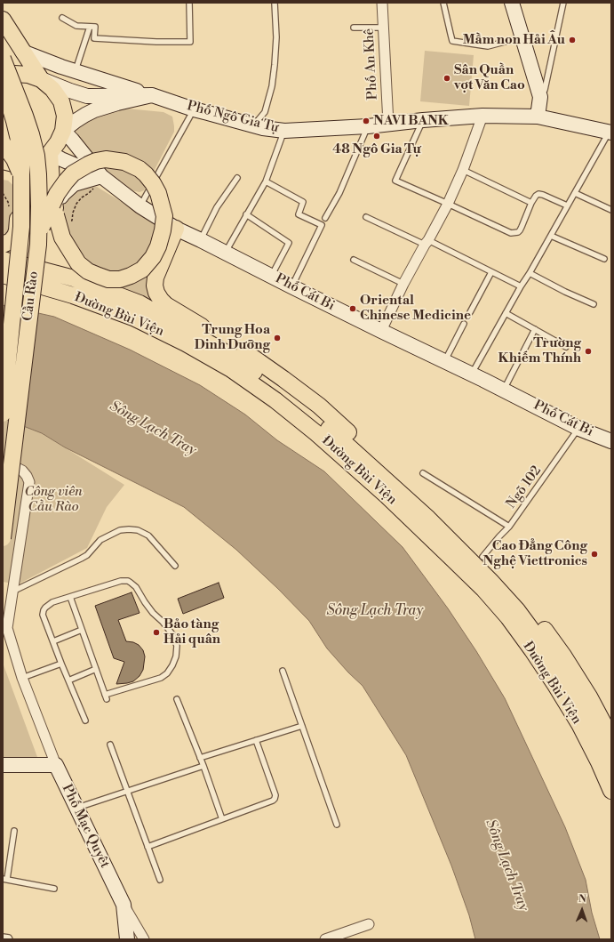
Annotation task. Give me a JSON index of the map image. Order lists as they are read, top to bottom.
{
  "streets": {
    "main road": ["Cầu Rào", "Đường Bùi Viện"],
    "street": [
      "Phố An Khê",
      "Phố Ngô Gia Tự",
      "Phố Cát Bi",
      "Phố Mạc Quyêt"
    ],
    "lane": ["Ngõ 102"]
  },
  "crossings": [
    ["Phố An Khê", "Phố Ngô Gia Tự"],
    ["Phố Cát Bi", "Đường Bùi Viện"],
    ["Phố Cát Bi", "Ngõ 102"],
    ["Đường Bùi Viện", "Ngõ 102"]
  ],
  "water": ["Sông Lạch Tray"],
  "parks": ["Công viên Cầu Rào"],
  "places": [
    "Mầm non Hải Âu",
    "Sân Quần vợt Văn Cao",
    "NAVI BANK",
    "48 Ngô Gia Tự",
    "Oriental Chinese Medicine",
    "Trung Hoa Dinh Dưỡng",
    "Trường Khiếm Thính",
    "Cao Đẳng Công Nghệ Viettronics",
    "Bảo tàng Hải quân"
  ],
  "north": "top"
}
